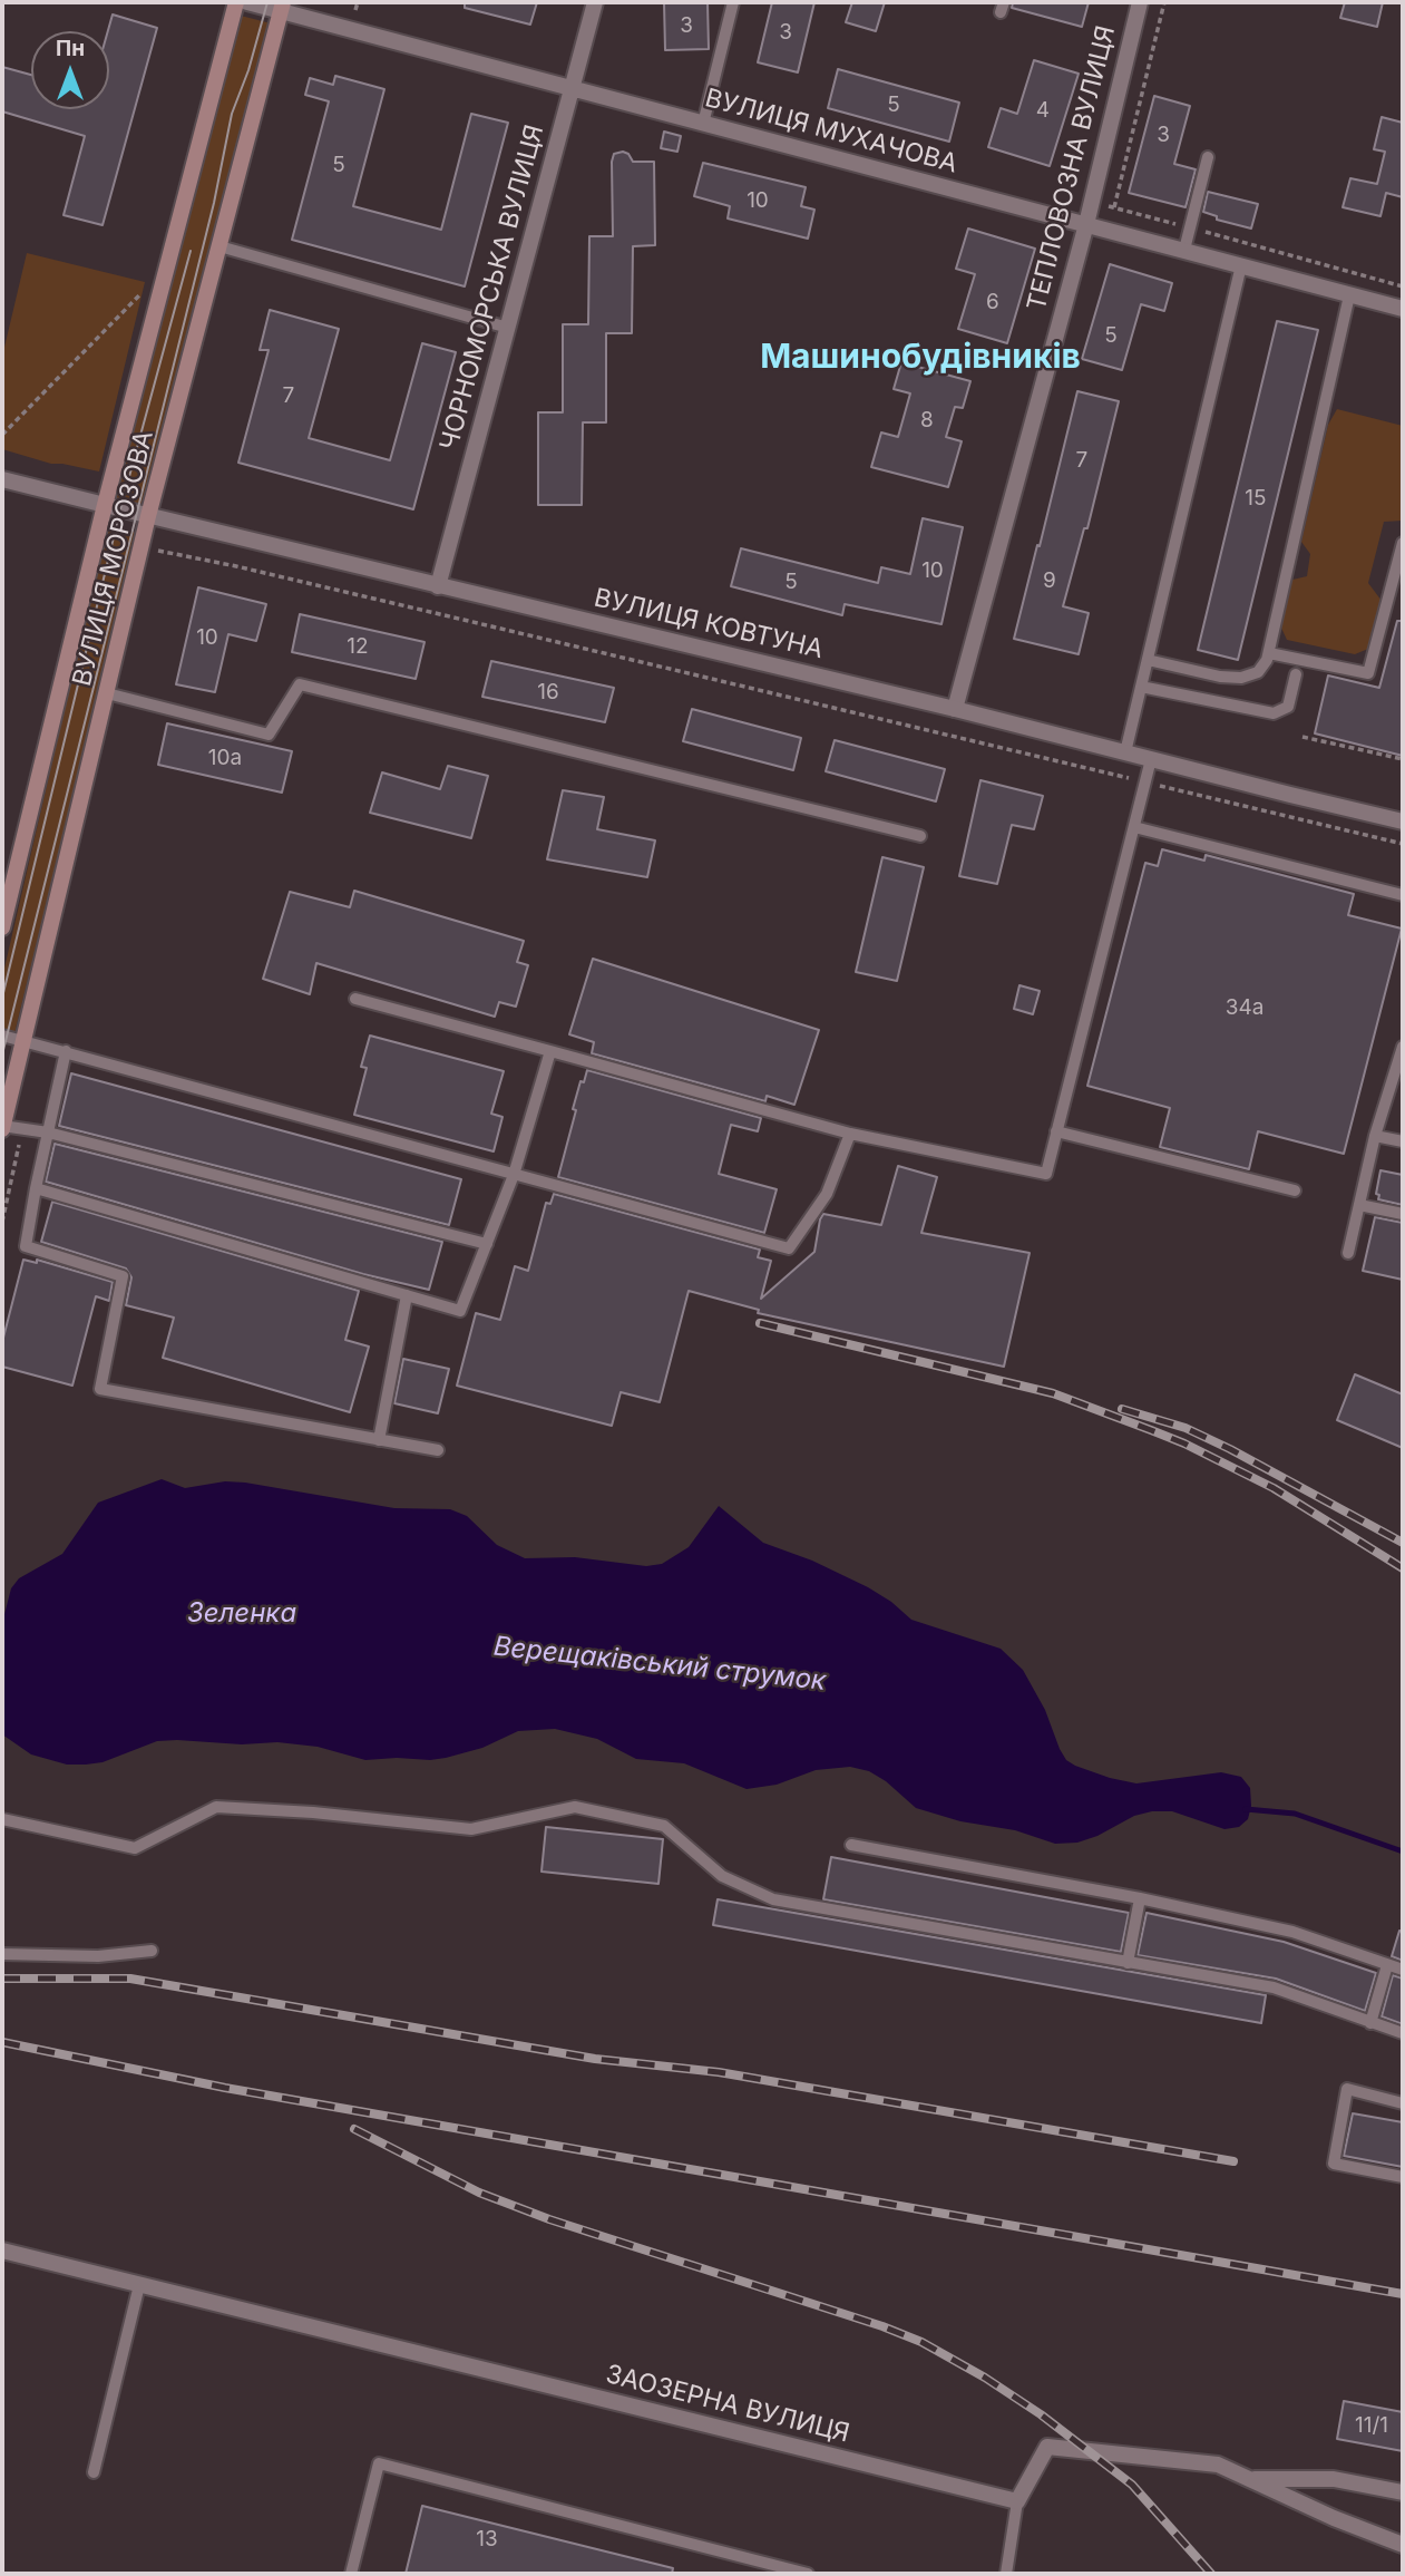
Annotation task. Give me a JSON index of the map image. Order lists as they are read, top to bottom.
{
  "streets": {
    "main road": ["ВУЛИЦЯ МОРОЗОВА"],
    "street": [
      "ВУЛИЦЯ МУХАЧОВА",
      "ТЕПЛОВОЗНА ВУЛИЦЯ",
      "ЧОРНОМОРСЬКА ВУЛИЦЯ",
      "ВУЛИЦЯ КОВТУНА",
      "ЗАОЗЕРНА ВУЛИЦЯ"
    ]
  },
  "crossings": [
    ["ВУЛИЦЯ МУХАЧОВА", "ТЕПЛОВОЗНА ВУЛИЦЯ"],
    ["ВУЛИЦЯ МУХАЧОВА", "ЧОРНОМОРСЬКА ВУЛИЦЯ"],
    ["ВУЛИЦЯ МУХАЧОВА", "ВУЛИЦЯ МОРОЗОВА"],
    ["ТЕПЛОВОЗНА ВУЛИЦЯ", "ВУЛИЦЯ КОВТУНА"],
    ["ЧОРНОМОРСЬКА ВУЛИЦЯ", "ВУЛИЦЯ КОВТУНА"],
    ["ВУЛИЦЯ МОРОЗОВА", "ВУЛИЦЯ КОВТУНА"]
  ],
  "districts": ["Машинобудівників"],
  "water": ["Зеленка", "Верещаківський струмок"],
  "house_numbers": [
    "3",
    "3",
    "5",
    "4",
    "3",
    "5",
    "10",
    "6",
    "5",
    "7",
    "8",
    "7",
    "15",
    "10",
    "9",
    "5",
    "10",
    "12",
    "16",
    "10а",
    "34а",
    "11/1",
    "13"
  ],
  "north": "top"
}
